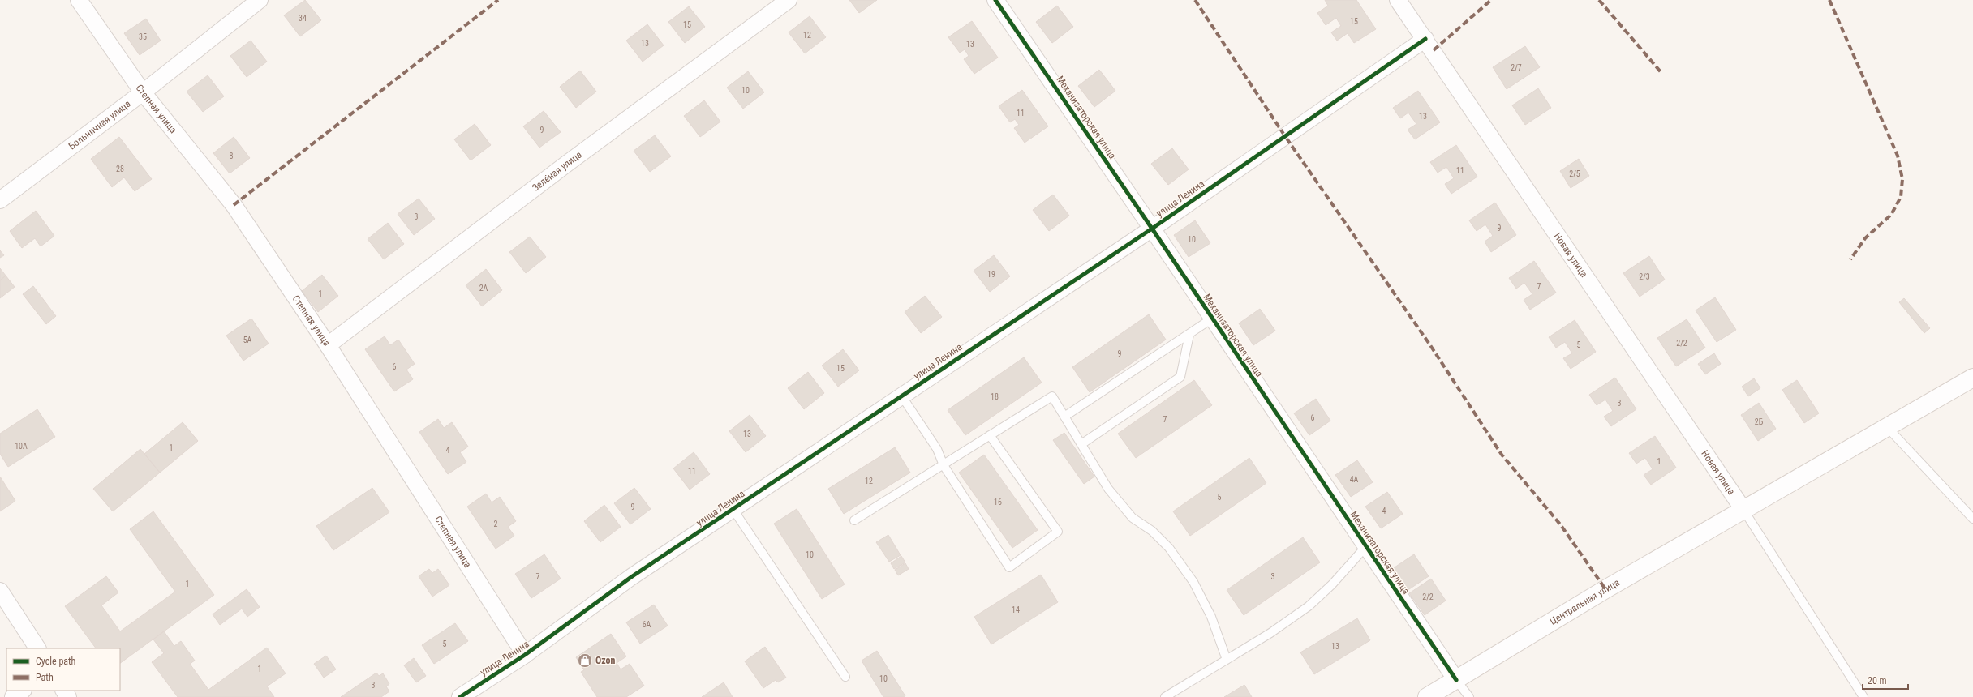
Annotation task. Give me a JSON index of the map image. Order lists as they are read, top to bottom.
{
  "streets": {
    "street": [
      "Степная улица",
      "Механизаторская улица",
      "Больничная улица",
      "Зелёная улица",
      "улица Ленина",
      "Новая улица",
      "Центральная улица"
    ]
  },
  "crossings": [
    ["Степная улица", "Больничная улица"],
    ["Степная улица", "Зелёная улица"],
    ["Степная улица", "улица Ленина"],
    ["Механизаторская улица", "улица Ленина"],
    ["Механизаторская улица", "Центральная улица"],
    ["улица Ленина", "Новая улица"],
    ["Новая улица", "Центральная улица"]
  ],
  "places": {
    "shop": ["Ozon"]
  },
  "house_numbers": [
    "34",
    "15",
    "15",
    "12",
    "35",
    "13",
    "13",
    "2/7",
    "10",
    "11",
    "13",
    "9",
    "8",
    "28",
    "11",
    "2/5",
    "3",
    "9",
    "10",
    "19",
    "2/3",
    "7",
    "2А",
    "1",
    "5А",
    "2/2",
    "5",
    "9",
    "6",
    "15",
    "18",
    "3",
    "6",
    "7",
    "2Б",
    "13",
    "10А",
    "1",
    "4",
    "1",
    "11",
    "4А",
    "12",
    "5",
    "16",
    "9",
    "4",
    "2",
    "10",
    "7",
    "3",
    "1",
    "2/2",
    "14",
    "6А",
    "5",
    "13",
    "1",
    "10",
    "3"
  ],
  "legend": ["Cycle path", "Path"],
  "scale_bar": "20 m"
}
